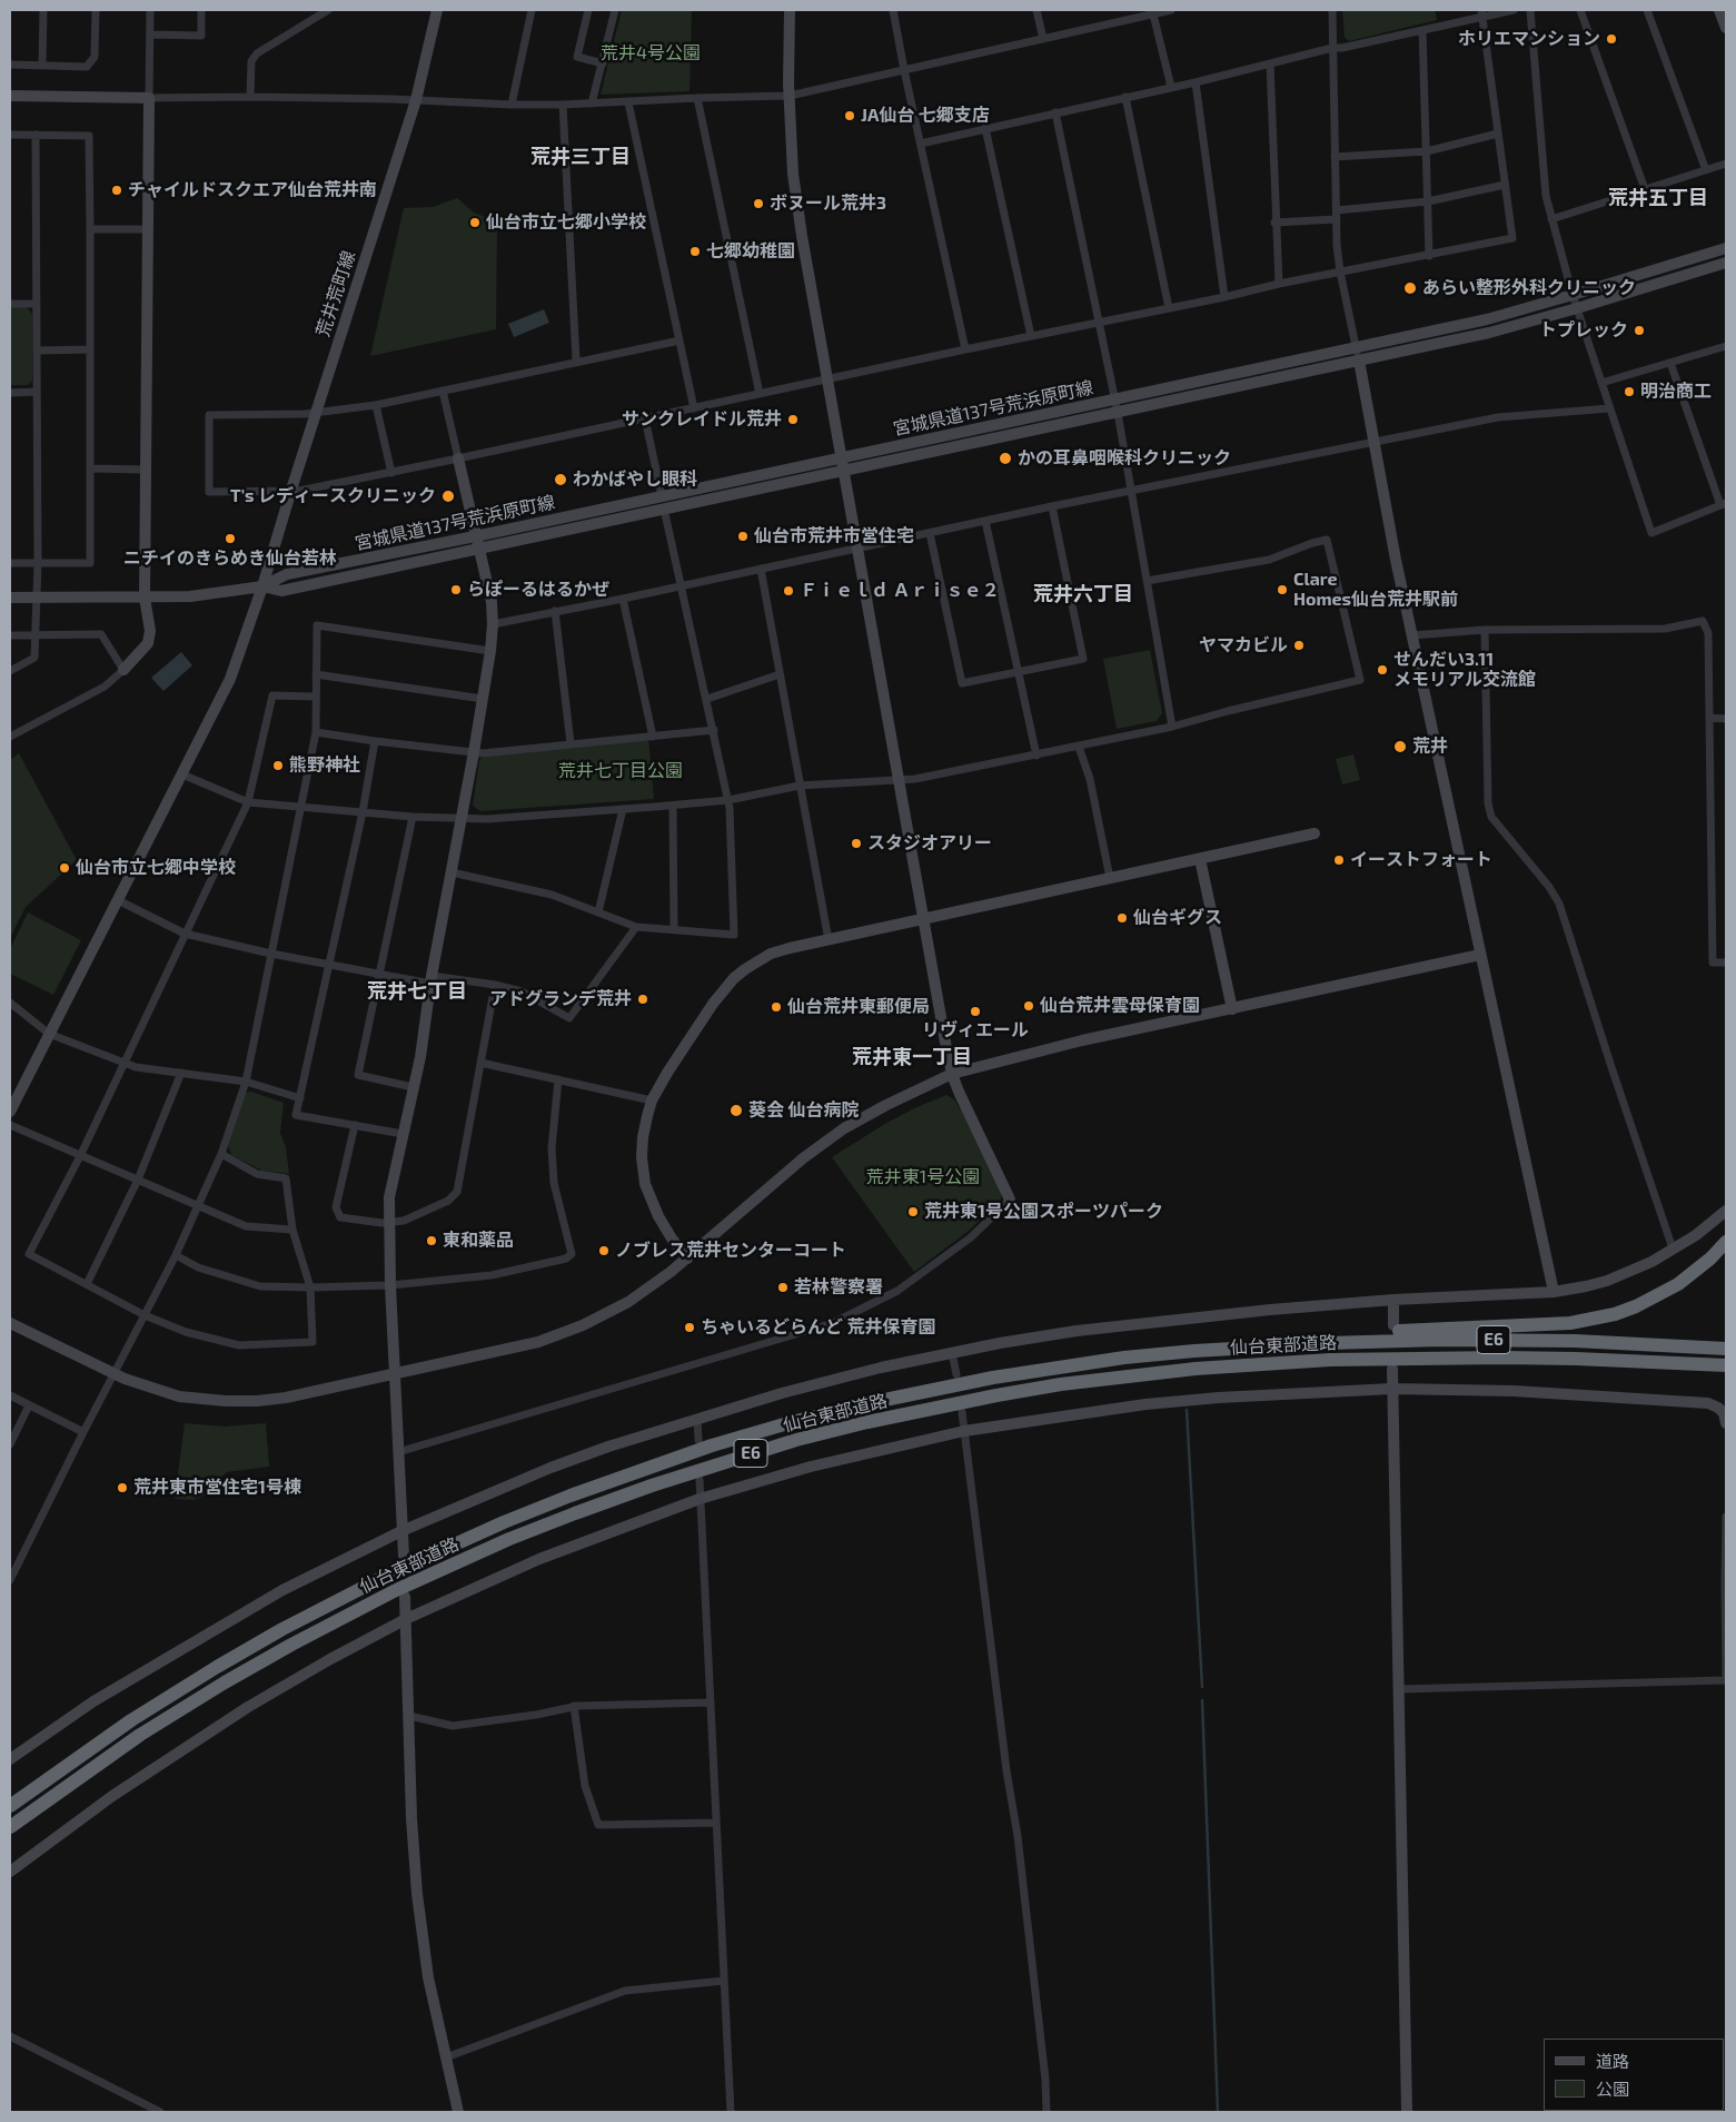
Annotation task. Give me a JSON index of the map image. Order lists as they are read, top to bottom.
{
  "streets": {
    "highway": ["E6", "仙台東部道路"],
    "street": ["荒井荒町線", "宮城県道137号荒浜原町線"]
  },
  "crossings": [
    ["荒井荒町線", "宮城県道137号荒浜原町線"]
  ],
  "districts": [
    "荒井三丁目",
    "荒井五丁目",
    "荒井六丁目",
    "荒井七丁目",
    "荒井東一丁目"
  ],
  "parks": ["荒井4号公園", "荒井七丁目公園", "荒井東1号公園"],
  "places": [
    "ホリエマンション",
    "JA仙台 七郷支店",
    "チャイルドスクエア仙台荒井南",
    "ボヌール荒井3",
    "仙台市立七郷小学校",
    "七郷幼稚園",
    "あらい整形外科クリニック",
    "トプレック",
    "明治商工",
    "サンクレイドル荒井",
    "かの耳鼻咽喉科クリニック",
    "わかばやし眼科",
    "T's レディースクリニック",
    "仙台市荒井市営住宅",
    "ニチイのきらめき仙台若林",
    "らぽーるはるかぜ",
    "Clare Homes仙台荒井駅前",
    "Ｆｉｅｌｄ Ａｒｉｓｅ２",
    "ヤマカビル",
    "せんだい3.11 メモリアル交流館",
    "荒井",
    "熊野神社",
    "スタジオアリー",
    "イーストフォート",
    "仙台市立七郷中学校",
    "仙台ギグス",
    "アドグランデ荒井",
    "仙台荒井雲母保育園",
    "仙台荒井東郵便局",
    "リヴィエール",
    "葵会 仙台病院",
    "荒井東1号公園スポーツパーク",
    "東和薬品",
    "ノブレス荒井センターコート",
    "若林警察署",
    "ちゃいるどらんど 荒井保育園",
    "荒井東市営住宅1号棟"
  ],
  "legend": ["道路", "公園"]
}
